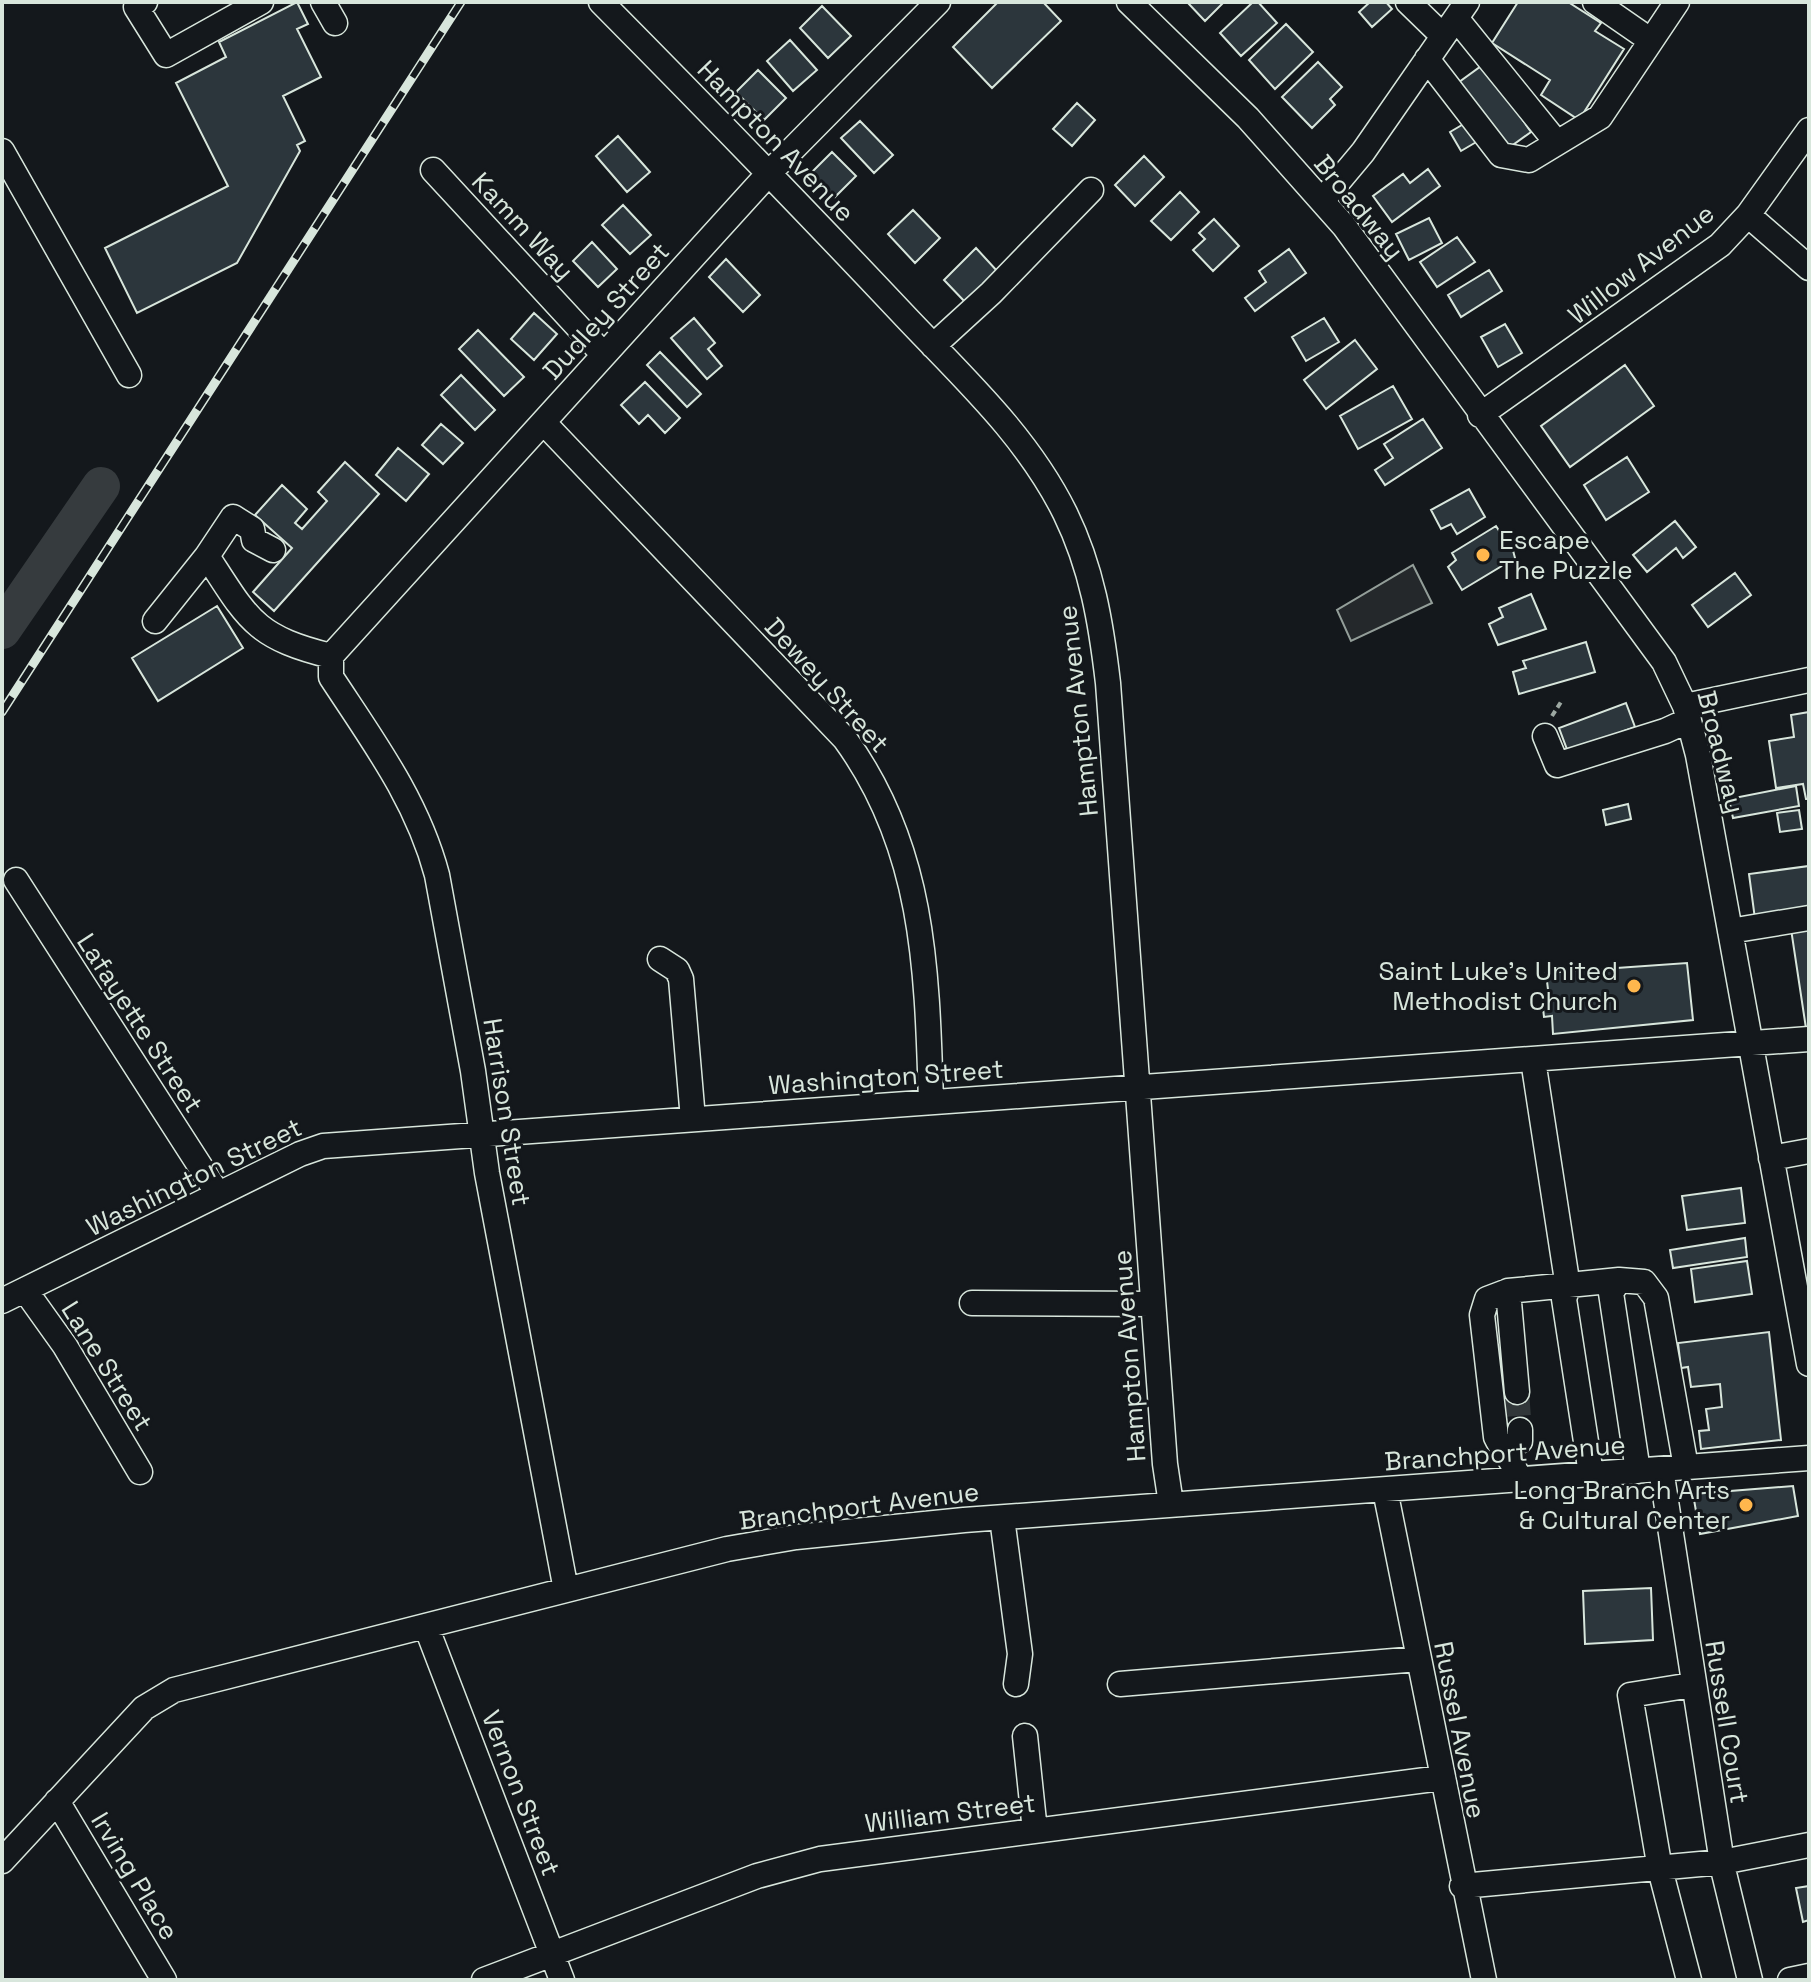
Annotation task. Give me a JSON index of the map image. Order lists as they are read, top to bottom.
{
  "streets": {
    "street": [
      "Hampton Avenue",
      "Broadway",
      "Kamm Way",
      "Willow Avenue",
      "Dudley Street",
      "Dewey Street",
      "Lafayette Street",
      "Washington Street",
      "Harrison Street",
      "Lane Street",
      "Branchport Avenue",
      "Russell Court",
      "Russel Avenue",
      "Vernon Street",
      "William Street",
      "Irving Place"
    ]
  },
  "crossings": [
    ["Hampton Avenue", "Dudley Street"],
    ["Hampton Avenue", "Washington Street"],
    ["Hampton Avenue", "Branchport Avenue"],
    ["Broadway", "Willow Avenue"],
    ["Broadway", "Washington Street"],
    ["Kamm Way", "Dudley Street"],
    ["Dudley Street", "Dewey Street"],
    ["Dudley Street", "Harrison Street"],
    ["Dewey Street", "Washington Street"],
    ["Lafayette Street", "Washington Street"],
    ["Washington Street", "Harrison Street"],
    ["Washington Street", "Lane Street"],
    ["Harrison Street", "Branchport Avenue"],
    ["Branchport Avenue", "Russell Court"],
    ["Branchport Avenue", "Russel Avenue"],
    ["Branchport Avenue", "Vernon Street"],
    ["Branchport Avenue", "Irving Place"],
    ["Russel Avenue", "William Street"],
    ["Vernon Street", "William Street"]
  ],
  "places": ["Escape The Puzzle", "Saint Luke's United Methodist Church", "Long Branch Arts & Cultural Center"]
}
